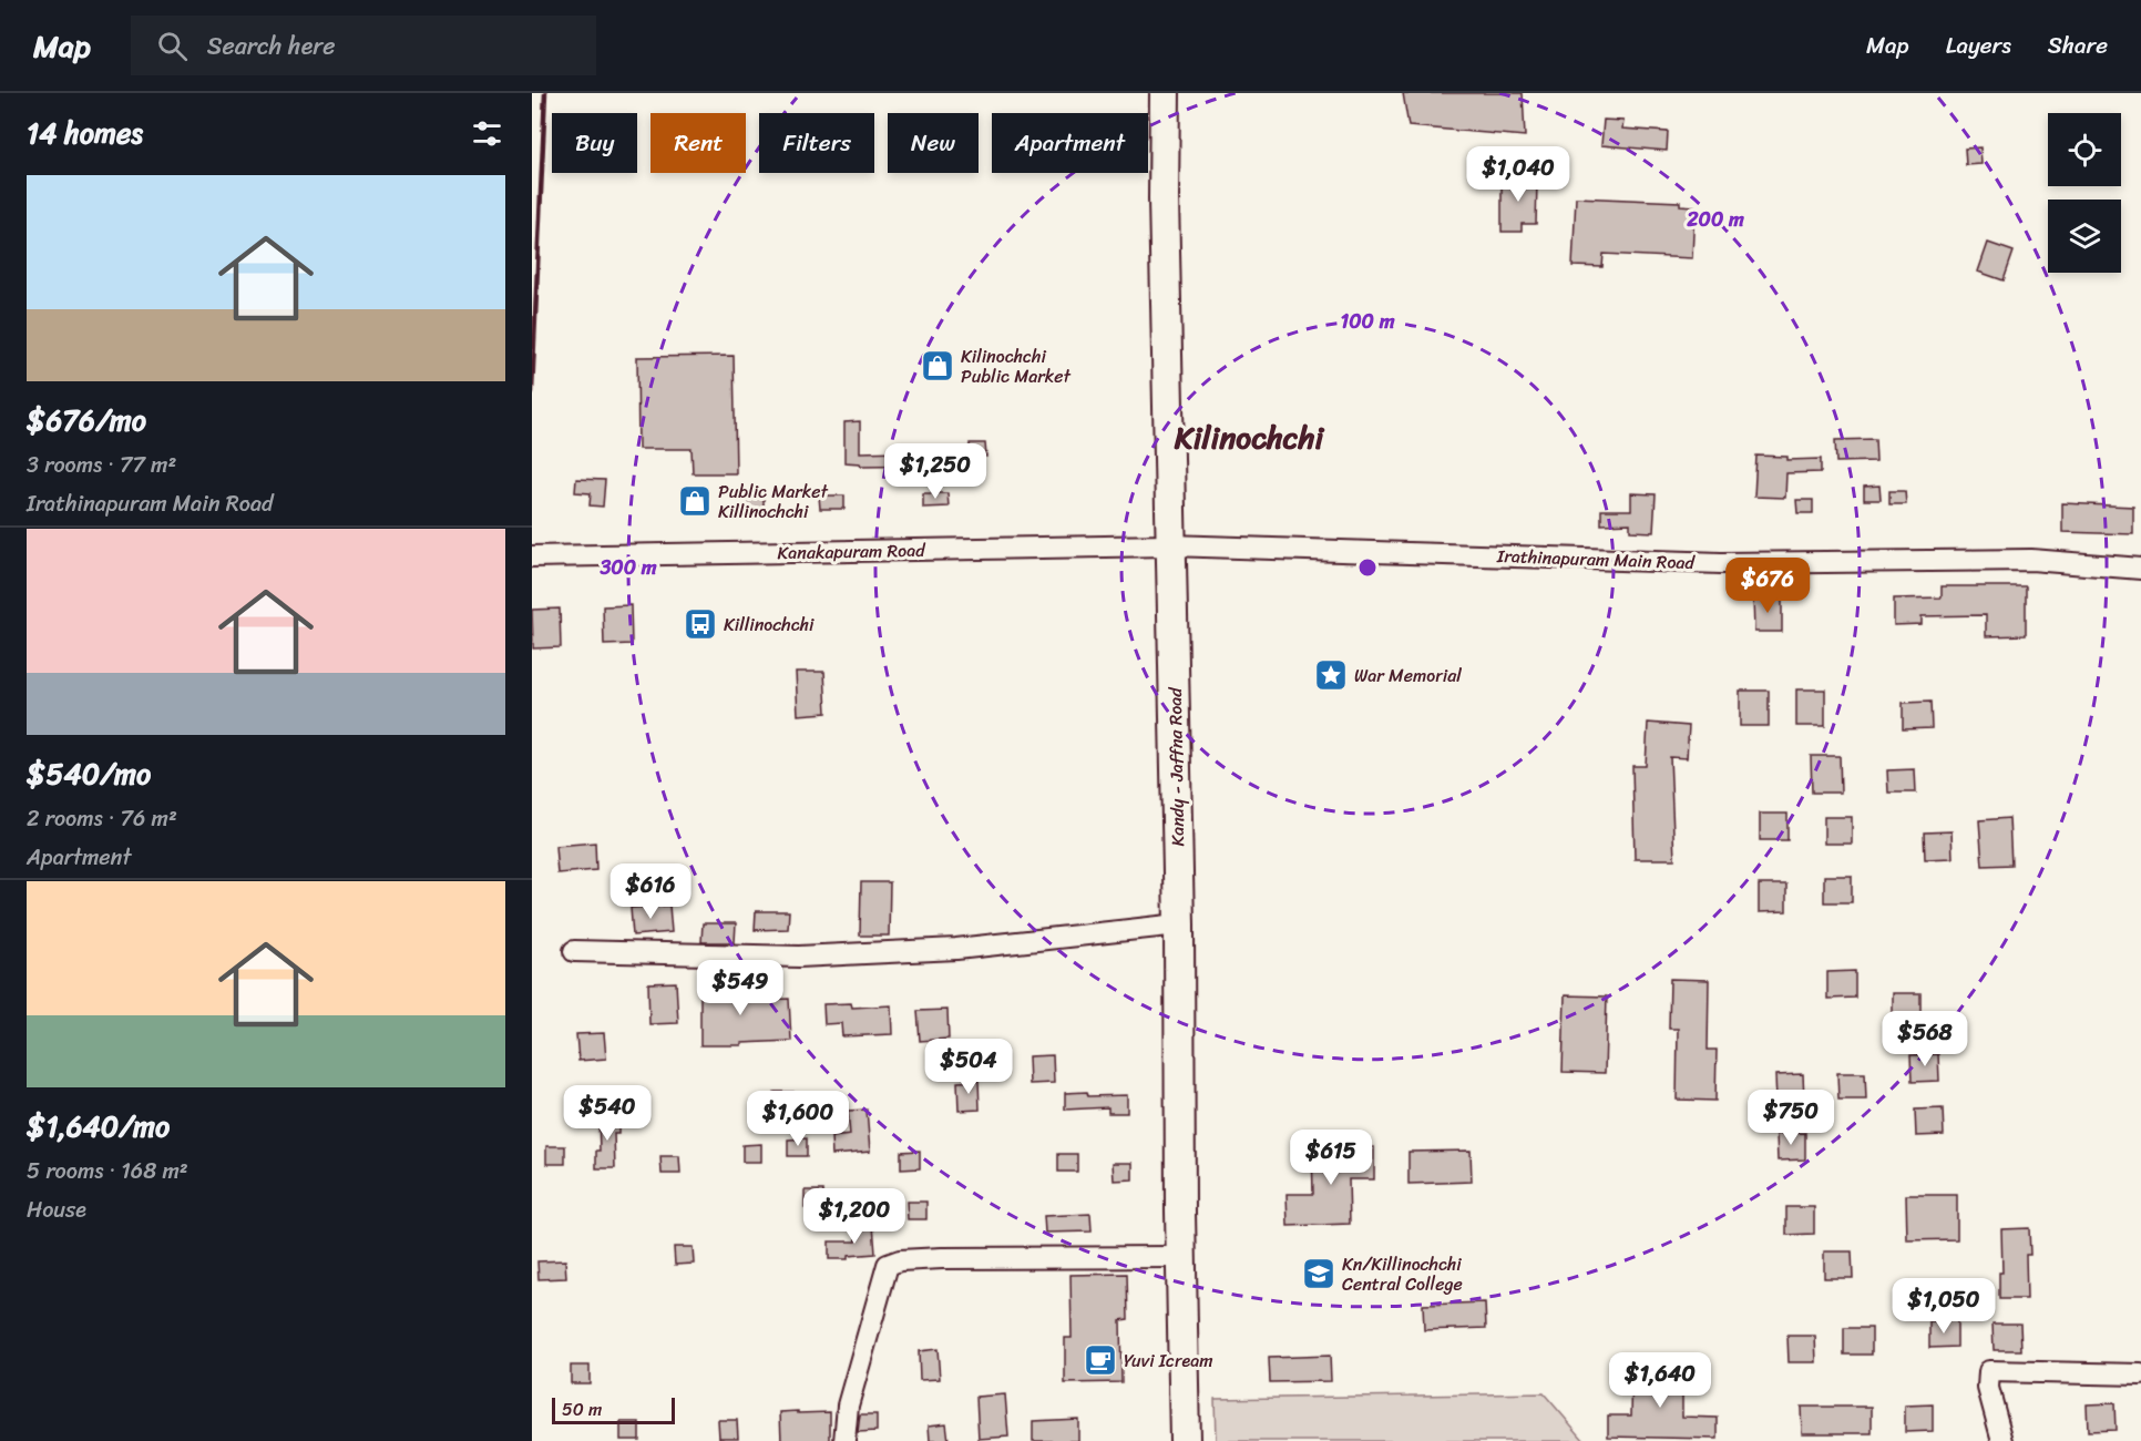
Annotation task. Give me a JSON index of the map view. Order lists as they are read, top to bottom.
{
  "streets": {
    "highway": ["Kandy - Jaffna Road"],
    "street": ["Kanakapuram Road", "Irathinapuram Main Road"]
  },
  "crossings": [
    ["Kanakapuram Road", "Irathinapuram Main Road"],
    ["Kanakapuram Road", "Kandy - Jaffna Road"],
    ["Irathinapuram Main Road", "Kandy - Jaffna Road"]
  ],
  "districts": ["Kilinochchi"],
  "places": {
    "shop": ["Kilinochchi Public Market", "Public Market Killinochchi"],
    "bus stop": ["Killinochchi"],
    "place": ["War Memorial"],
    "school or university": ["Kn/Killinochchi Central College"],
    "cafe": ["Yuvi Icream"]
  },
  "scale_bar": "50 m",
  "page": {
    "header": "Map",
    "search": "Search here",
    "nav": ["Map", "Layers", "Share"],
    "heading": "14 homes",
    "chip": [
      "Buy",
      "Rent",
      "Filters",
      "New",
      "Apartment"
    ],
    "price": [
      "$1,040",
      "$1,250",
      "$676",
      "$616",
      "$549",
      "$568",
      "$504",
      "$540",
      "$750",
      "$1,600",
      "$615",
      "$1,200",
      "$1,050",
      "$1,640"
    ],
    "list": [
      {
        "name": "$676/mo",
        "note": "3 rooms · 77 m² · Irathinapuram Main Road"
      },
      {
        "name": "$540/mo",
        "note": "2 rooms · 76 m² · Apartment"
      },
      {
        "name": "$1,640/mo",
        "note": "5 rooms · 168 m² · House"
      }
    ],
    "scale": "50 m"
  },
  "rings": ["200 m", "100 m", "300 m"]
}
